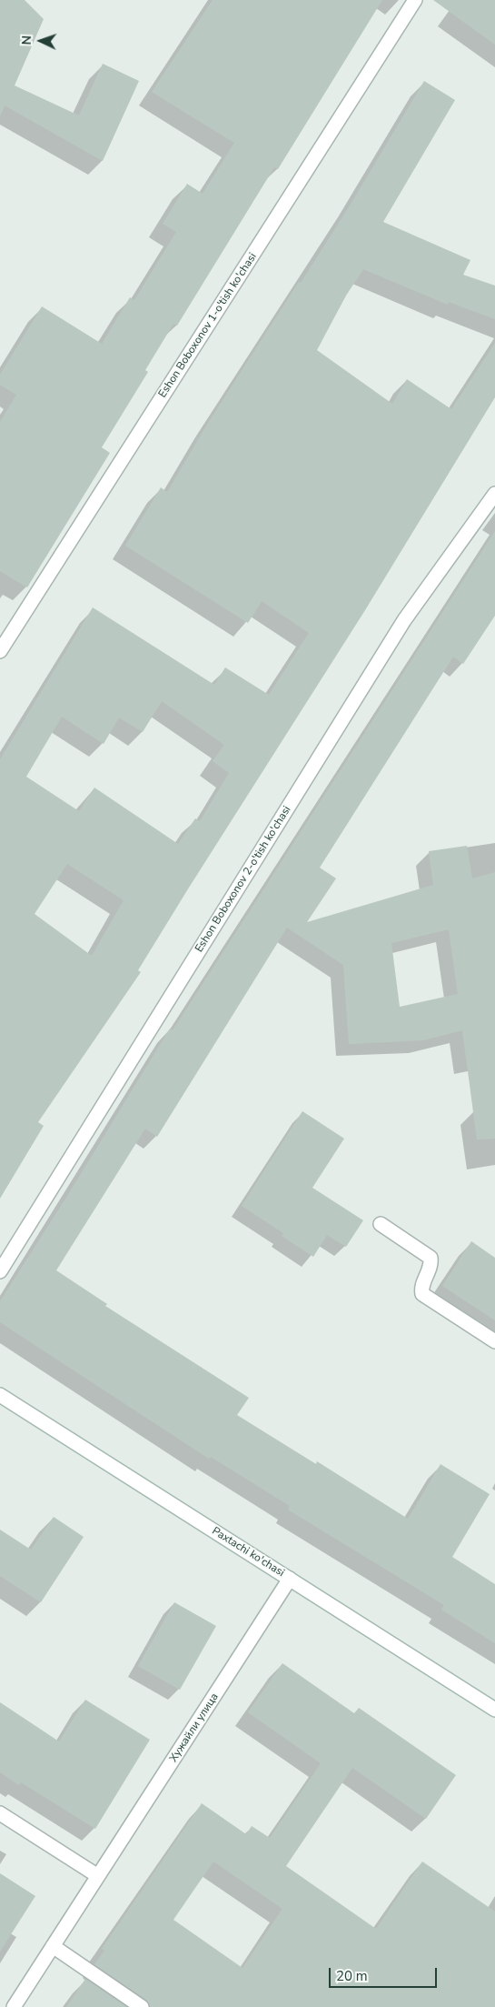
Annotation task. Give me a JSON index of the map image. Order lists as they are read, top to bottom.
{
  "streets": {
    "street": [
      "Eshon Boboxonov 1-o'tish ko'chasi",
      "Eshon Boboxonov 2-o'tish ko'chasi",
      "Paxtachi ko'chasi",
      "Хужайли улица"
    ]
  },
  "crossings": [
    ["Paxtachi ko'chasi", "Хужайли улица"]
  ],
  "scale_bar": "20 m",
  "north": "left"
}
